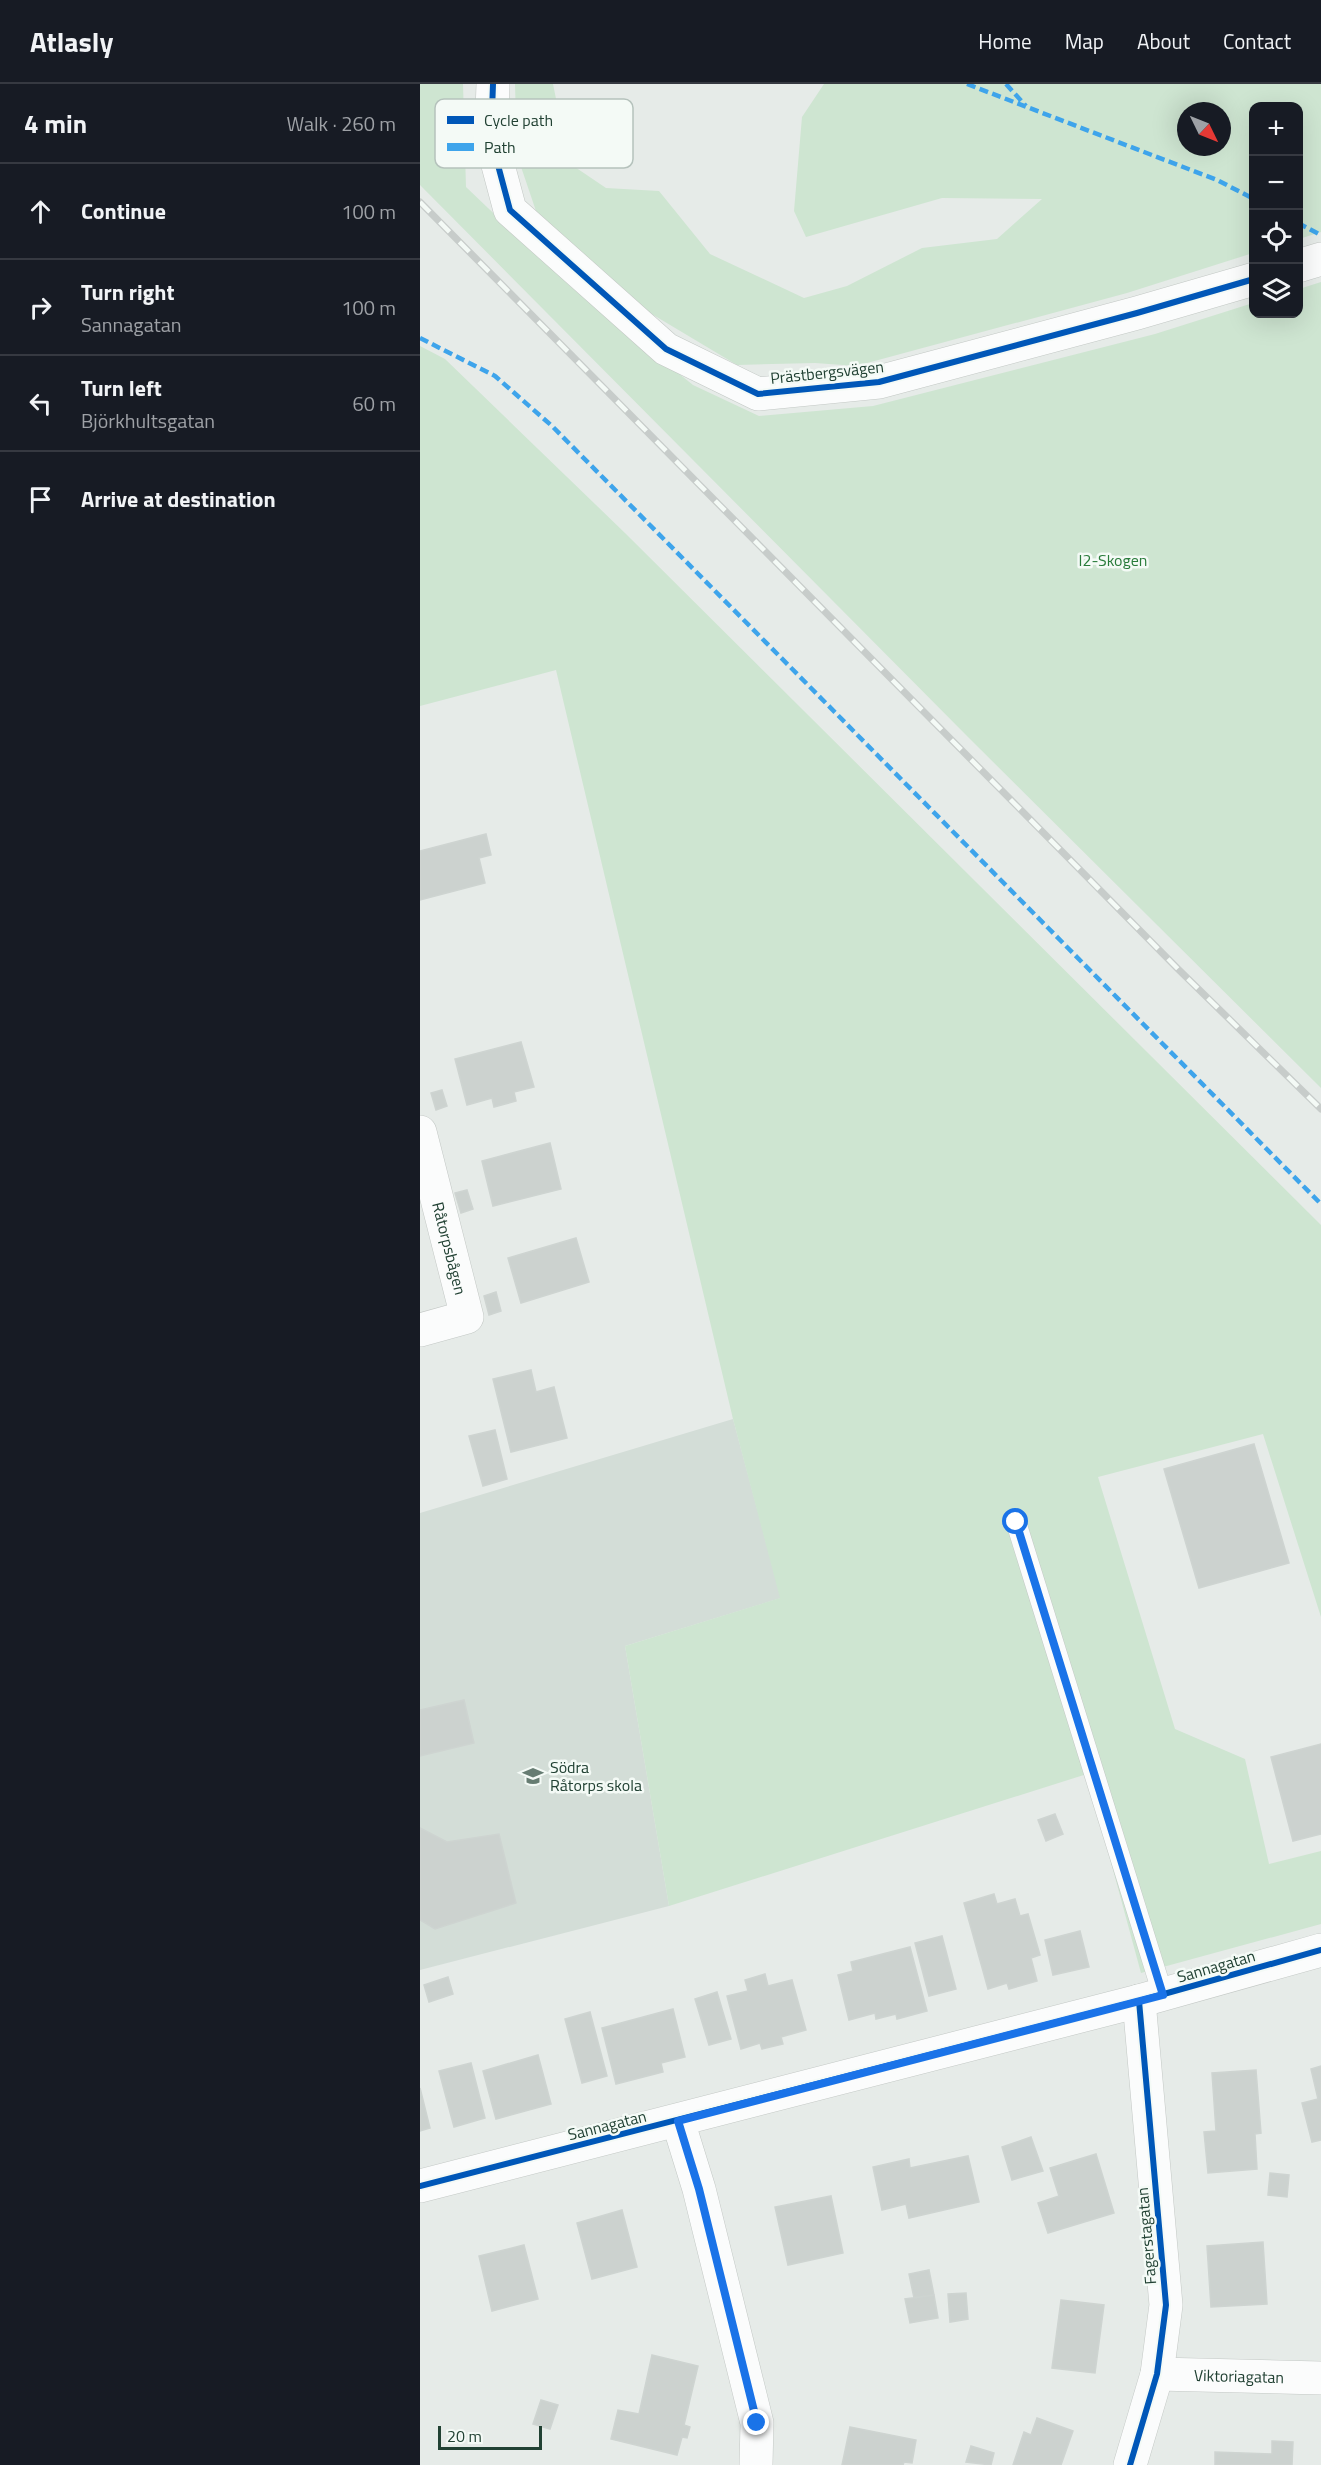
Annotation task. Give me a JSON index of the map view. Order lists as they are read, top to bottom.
{
  "streets": {
    "street": [
      "Prästbergsvägen",
      "Råtorpsbågen",
      "Sannagatan",
      "Fagerstagatan",
      "Viktoriagatan"
    ]
  },
  "crossings": [
    ["Sannagatan", "Fagerstagatan"],
    ["Fagerstagatan", "Viktoriagatan"]
  ],
  "parks": ["I2-Skogen"],
  "places": {
    "school or university": ["Södra Råtorps skola"]
  },
  "legend": ["Cycle path", "Path"],
  "scale_bar": "20 m",
  "north": "bottom right",
  "page": {
    "header": "Atlasly",
    "nav": [
      "Home",
      "Map",
      "About",
      "Contact"
    ],
    "heading": ["4 min", "Walk · 260 m"],
    "map_buttons": ["+", "−"],
    "list": [
      ["Continue", "100 m"],
      ["Turn right", "Sannagatan", "100 m"],
      ["Turn left", "Björkhultsgatan", "60 m"],
      "Arrive at destination"
    ],
    "scale": "20 m"
  }
}
